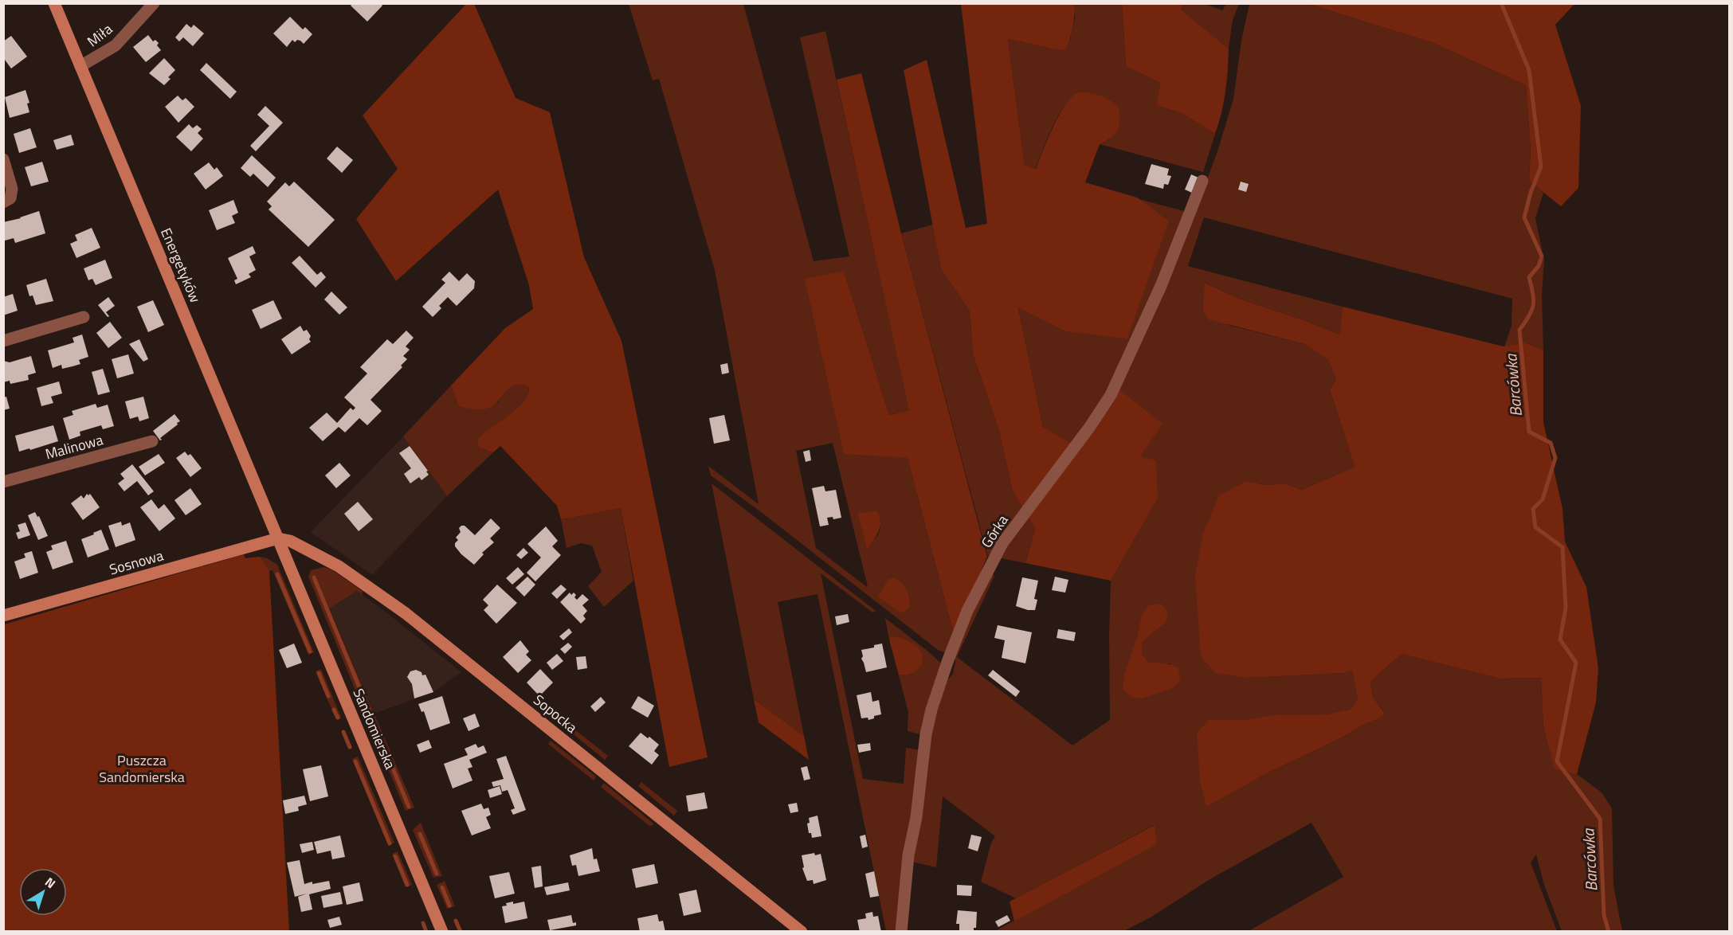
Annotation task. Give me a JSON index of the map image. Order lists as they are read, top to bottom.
{
  "streets": {
    "main road": [
      "Energetyków",
      "Sosnowa",
      "Sopocka",
      "Sandomierska"
    ],
    "street": ["Miła", "Malinowa", "Górka"]
  },
  "crossings": [
    ["Miła", "Energetyków"],
    ["Energetyków", "Sosnowa"],
    ["Energetyków", "Sopocka"],
    ["Energetyków", "Sandomierska"],
    ["Sosnowa", "Sopocka"],
    ["Sosnowa", "Sandomierska"],
    ["Sopocka", "Sandomierska"]
  ],
  "water": ["Barcówka"],
  "parks": ["Puszcza Sandomierska"],
  "north": "top right"
}
